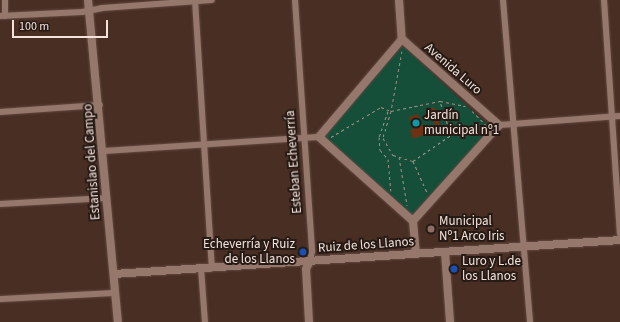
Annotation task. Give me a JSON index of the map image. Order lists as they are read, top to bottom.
{
  "streets": {
    "street": [
      "Avenida Luro",
      "Estanislao del Campo",
      "Esteban Echeverría",
      "Ruiz de los Llanos"
    ]
  },
  "crossings": [
    ["Estanislao del Campo", "Ruiz de los Llanos"],
    ["Esteban Echeverría", "Ruiz de los Llanos"]
  ],
  "places": [
    "Jardín municipal nº1",
    "Municipal Nº1 Arco Iris",
    "Echeverría y Ruiz de los Llanos",
    "Luro y L.de los Llanos"
  ],
  "scale_bar": "100 m"
}
